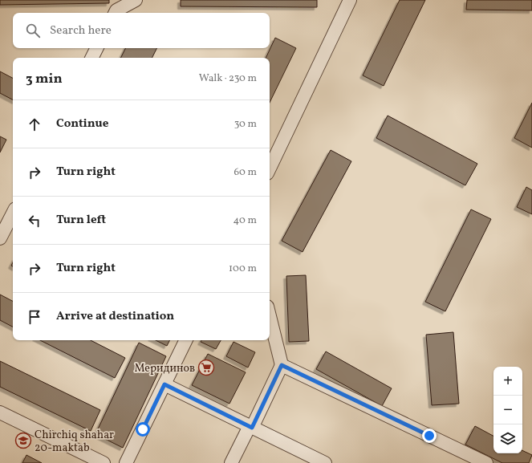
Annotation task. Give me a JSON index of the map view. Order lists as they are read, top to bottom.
{
  "places": {
    "supermarket": ["Меридинов"],
    "school or university": ["Chirchiq shahar 20-maktab"]
  },
  "page": {
    "search": "Search here",
    "heading": ["3 min", "Walk · 230 m"],
    "list": [
      ["Continue", "30 m"],
      ["Turn right", "60 m"],
      ["Turn left", "40 m"],
      ["Turn right", "100 m"],
      "Arrive at destination"
    ],
    "map_buttons": ["+", "−"]
  }
}
